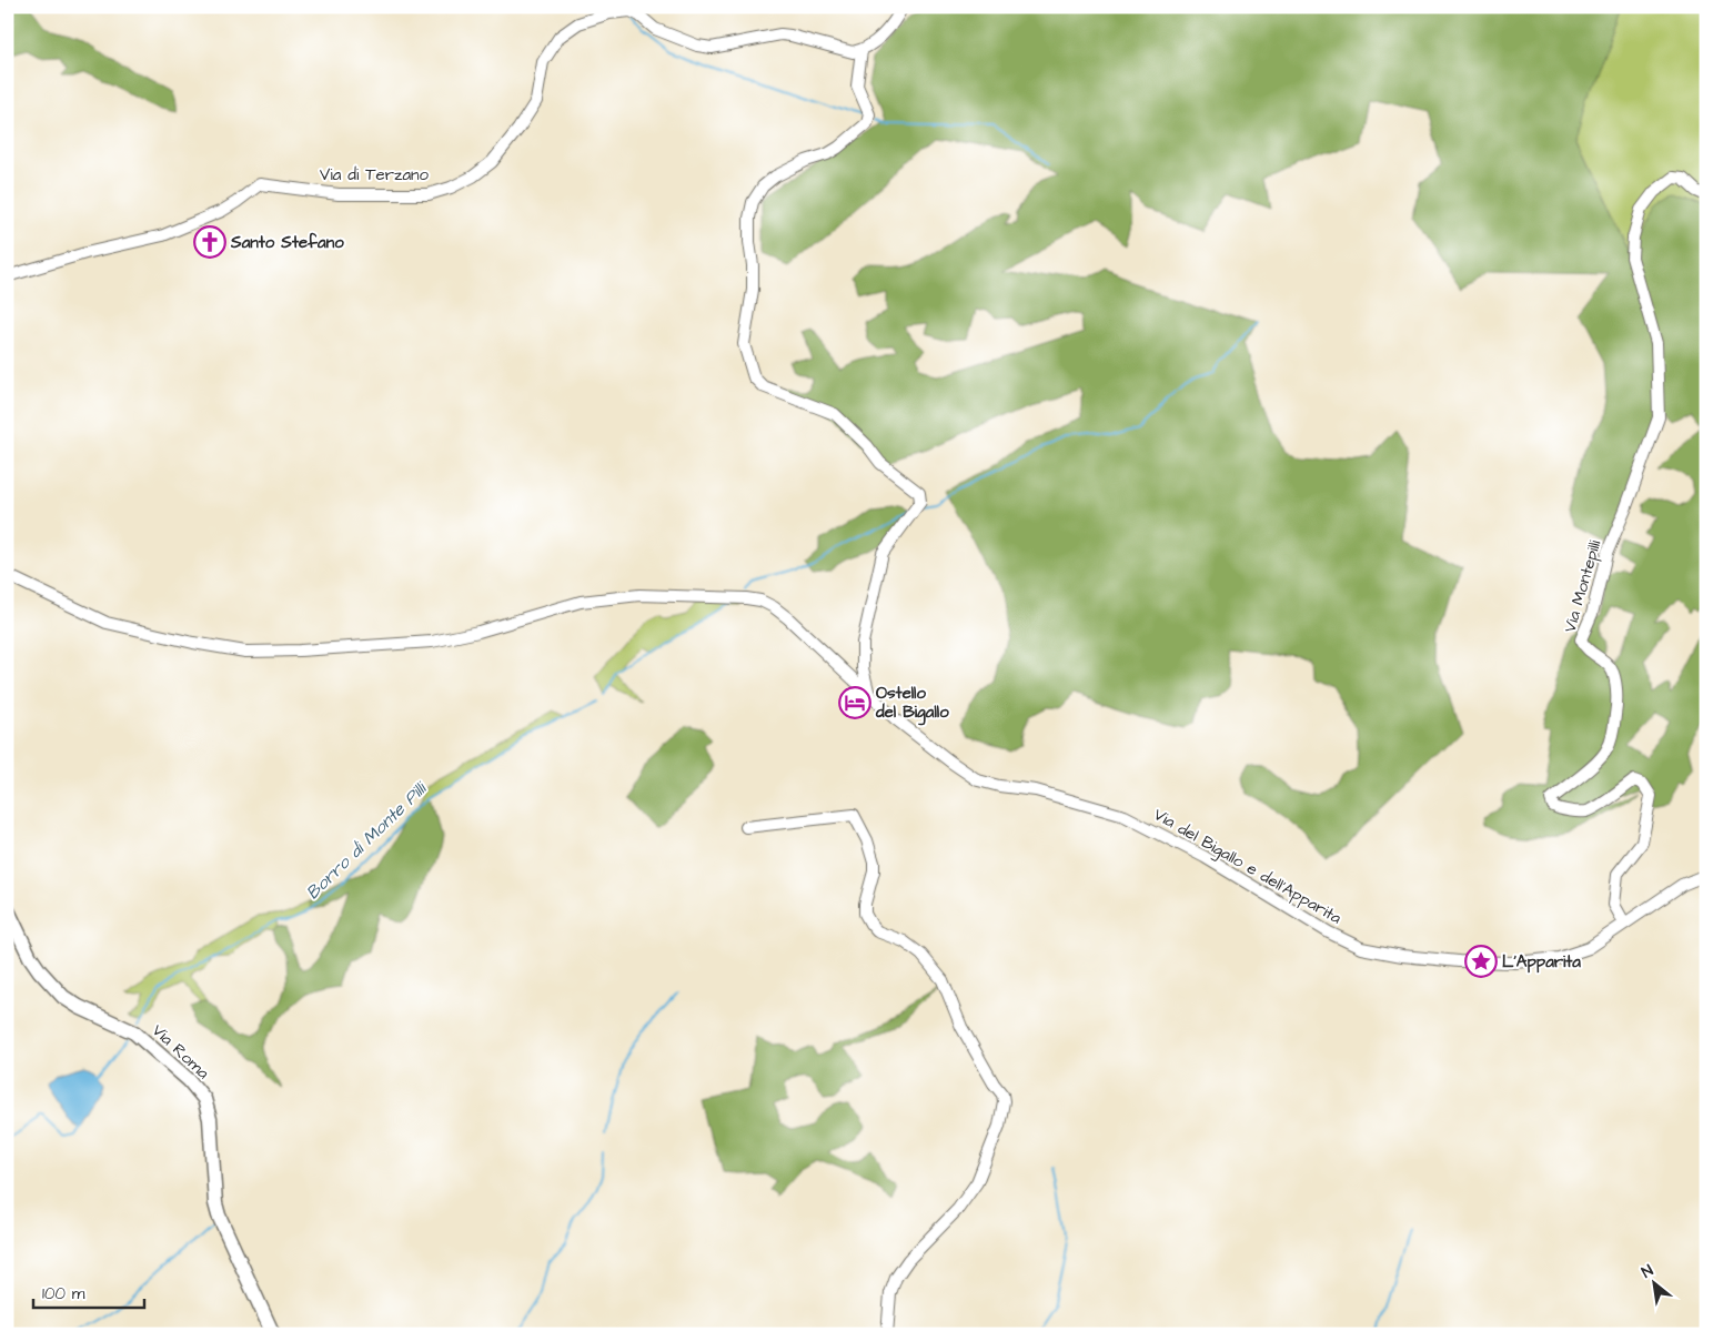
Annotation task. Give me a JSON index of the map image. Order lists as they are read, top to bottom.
{
  "streets": {
    "main road": ["Via Roma"],
    "street": ["Via di Terzano", "Via Montepilli", "Via del Bigallo e dell'Apparita"]
  },
  "crossings": [
    ["Via Montepilli", "Via del Bigallo e dell'Apparita"]
  ],
  "water": ["Borro di Monte Pilli"],
  "places": {
    "church": ["Santo Stefano"],
    "hotel": ["Ostello del Bigallo"],
    "place": ["L'Apparita"]
  },
  "scale_bar": "100 m",
  "north": "top left"
}
